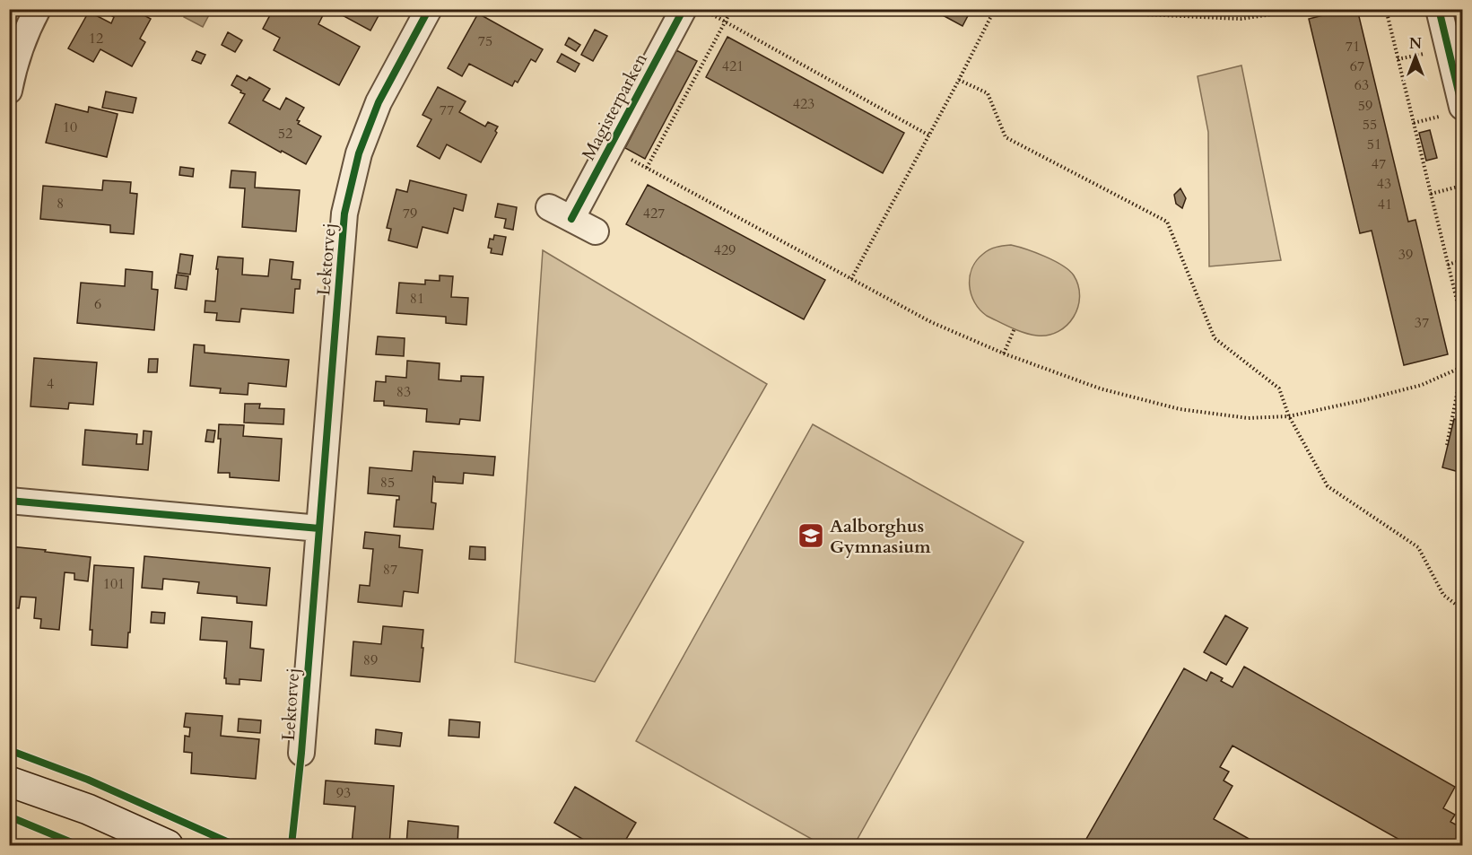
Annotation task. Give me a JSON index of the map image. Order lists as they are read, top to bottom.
{
  "streets": {
    "street": ["Magisterparken", "Lektorvej"]
  },
  "places": {
    "school or university": ["Aalborghus Gymnasium"]
  },
  "house_numbers": [
    "12",
    "75",
    "71",
    "421",
    "67",
    "63",
    "423",
    "59",
    "77",
    "55",
    "10",
    "52",
    "51",
    "47",
    "43",
    "8",
    "41",
    "79",
    "427",
    "429",
    "39",
    "81",
    "6",
    "37",
    "4",
    "83",
    "85",
    "87",
    "101",
    "89",
    "93"
  ],
  "north": "top"
}
